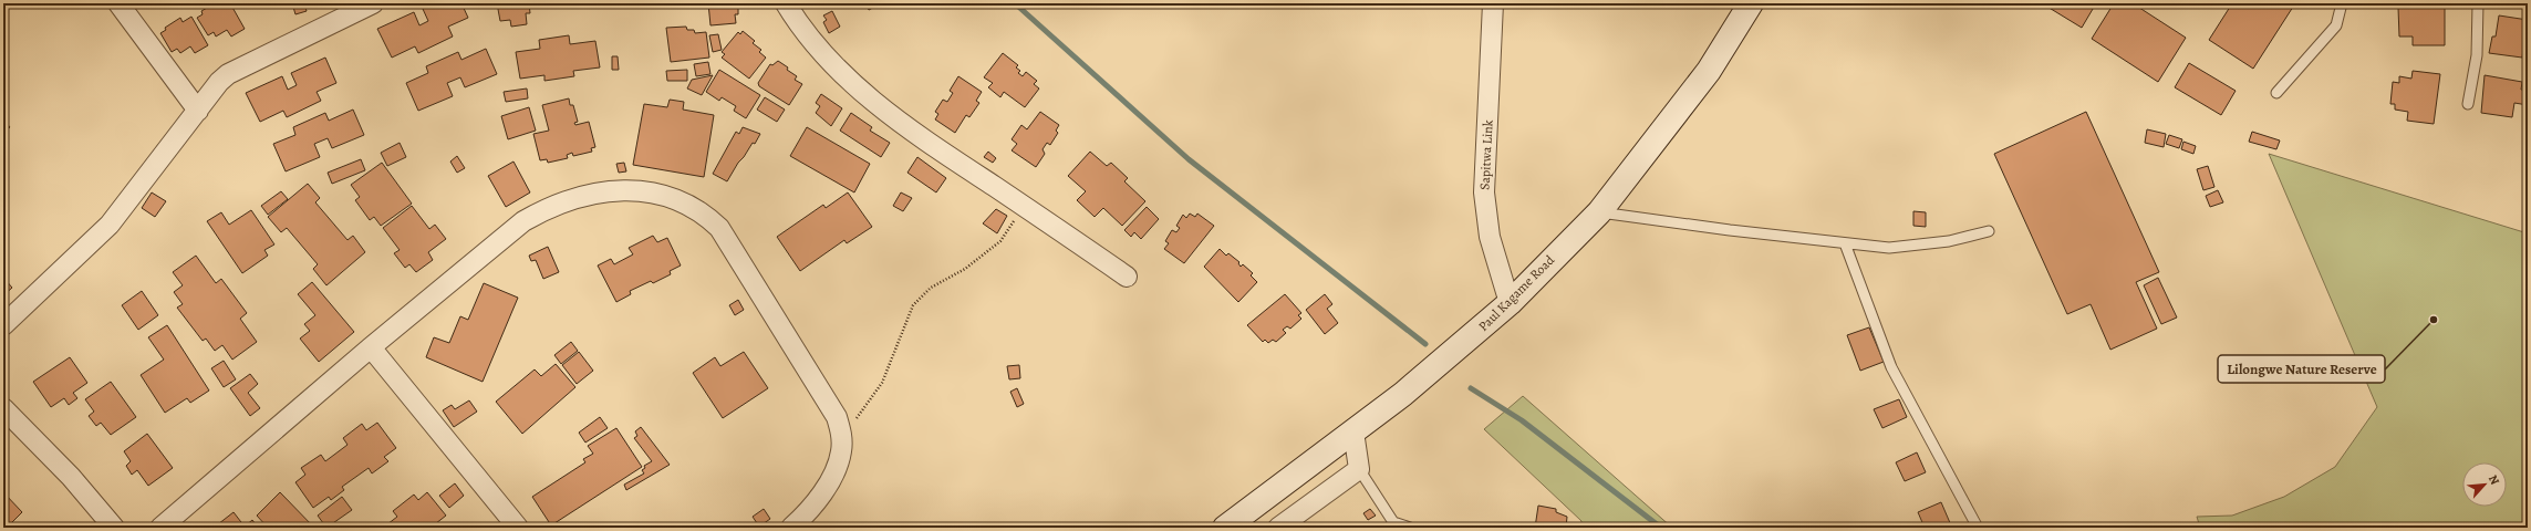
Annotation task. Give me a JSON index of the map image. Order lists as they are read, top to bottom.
{
  "streets": {
    "street": ["Sapitwa Link", "Paul Kagame Road"]
  },
  "crossings": [
    ["Sapitwa Link", "Paul Kagame Road"]
  ],
  "places": ["Lilongwe Nature Reserve"],
  "north": "top right"
}
